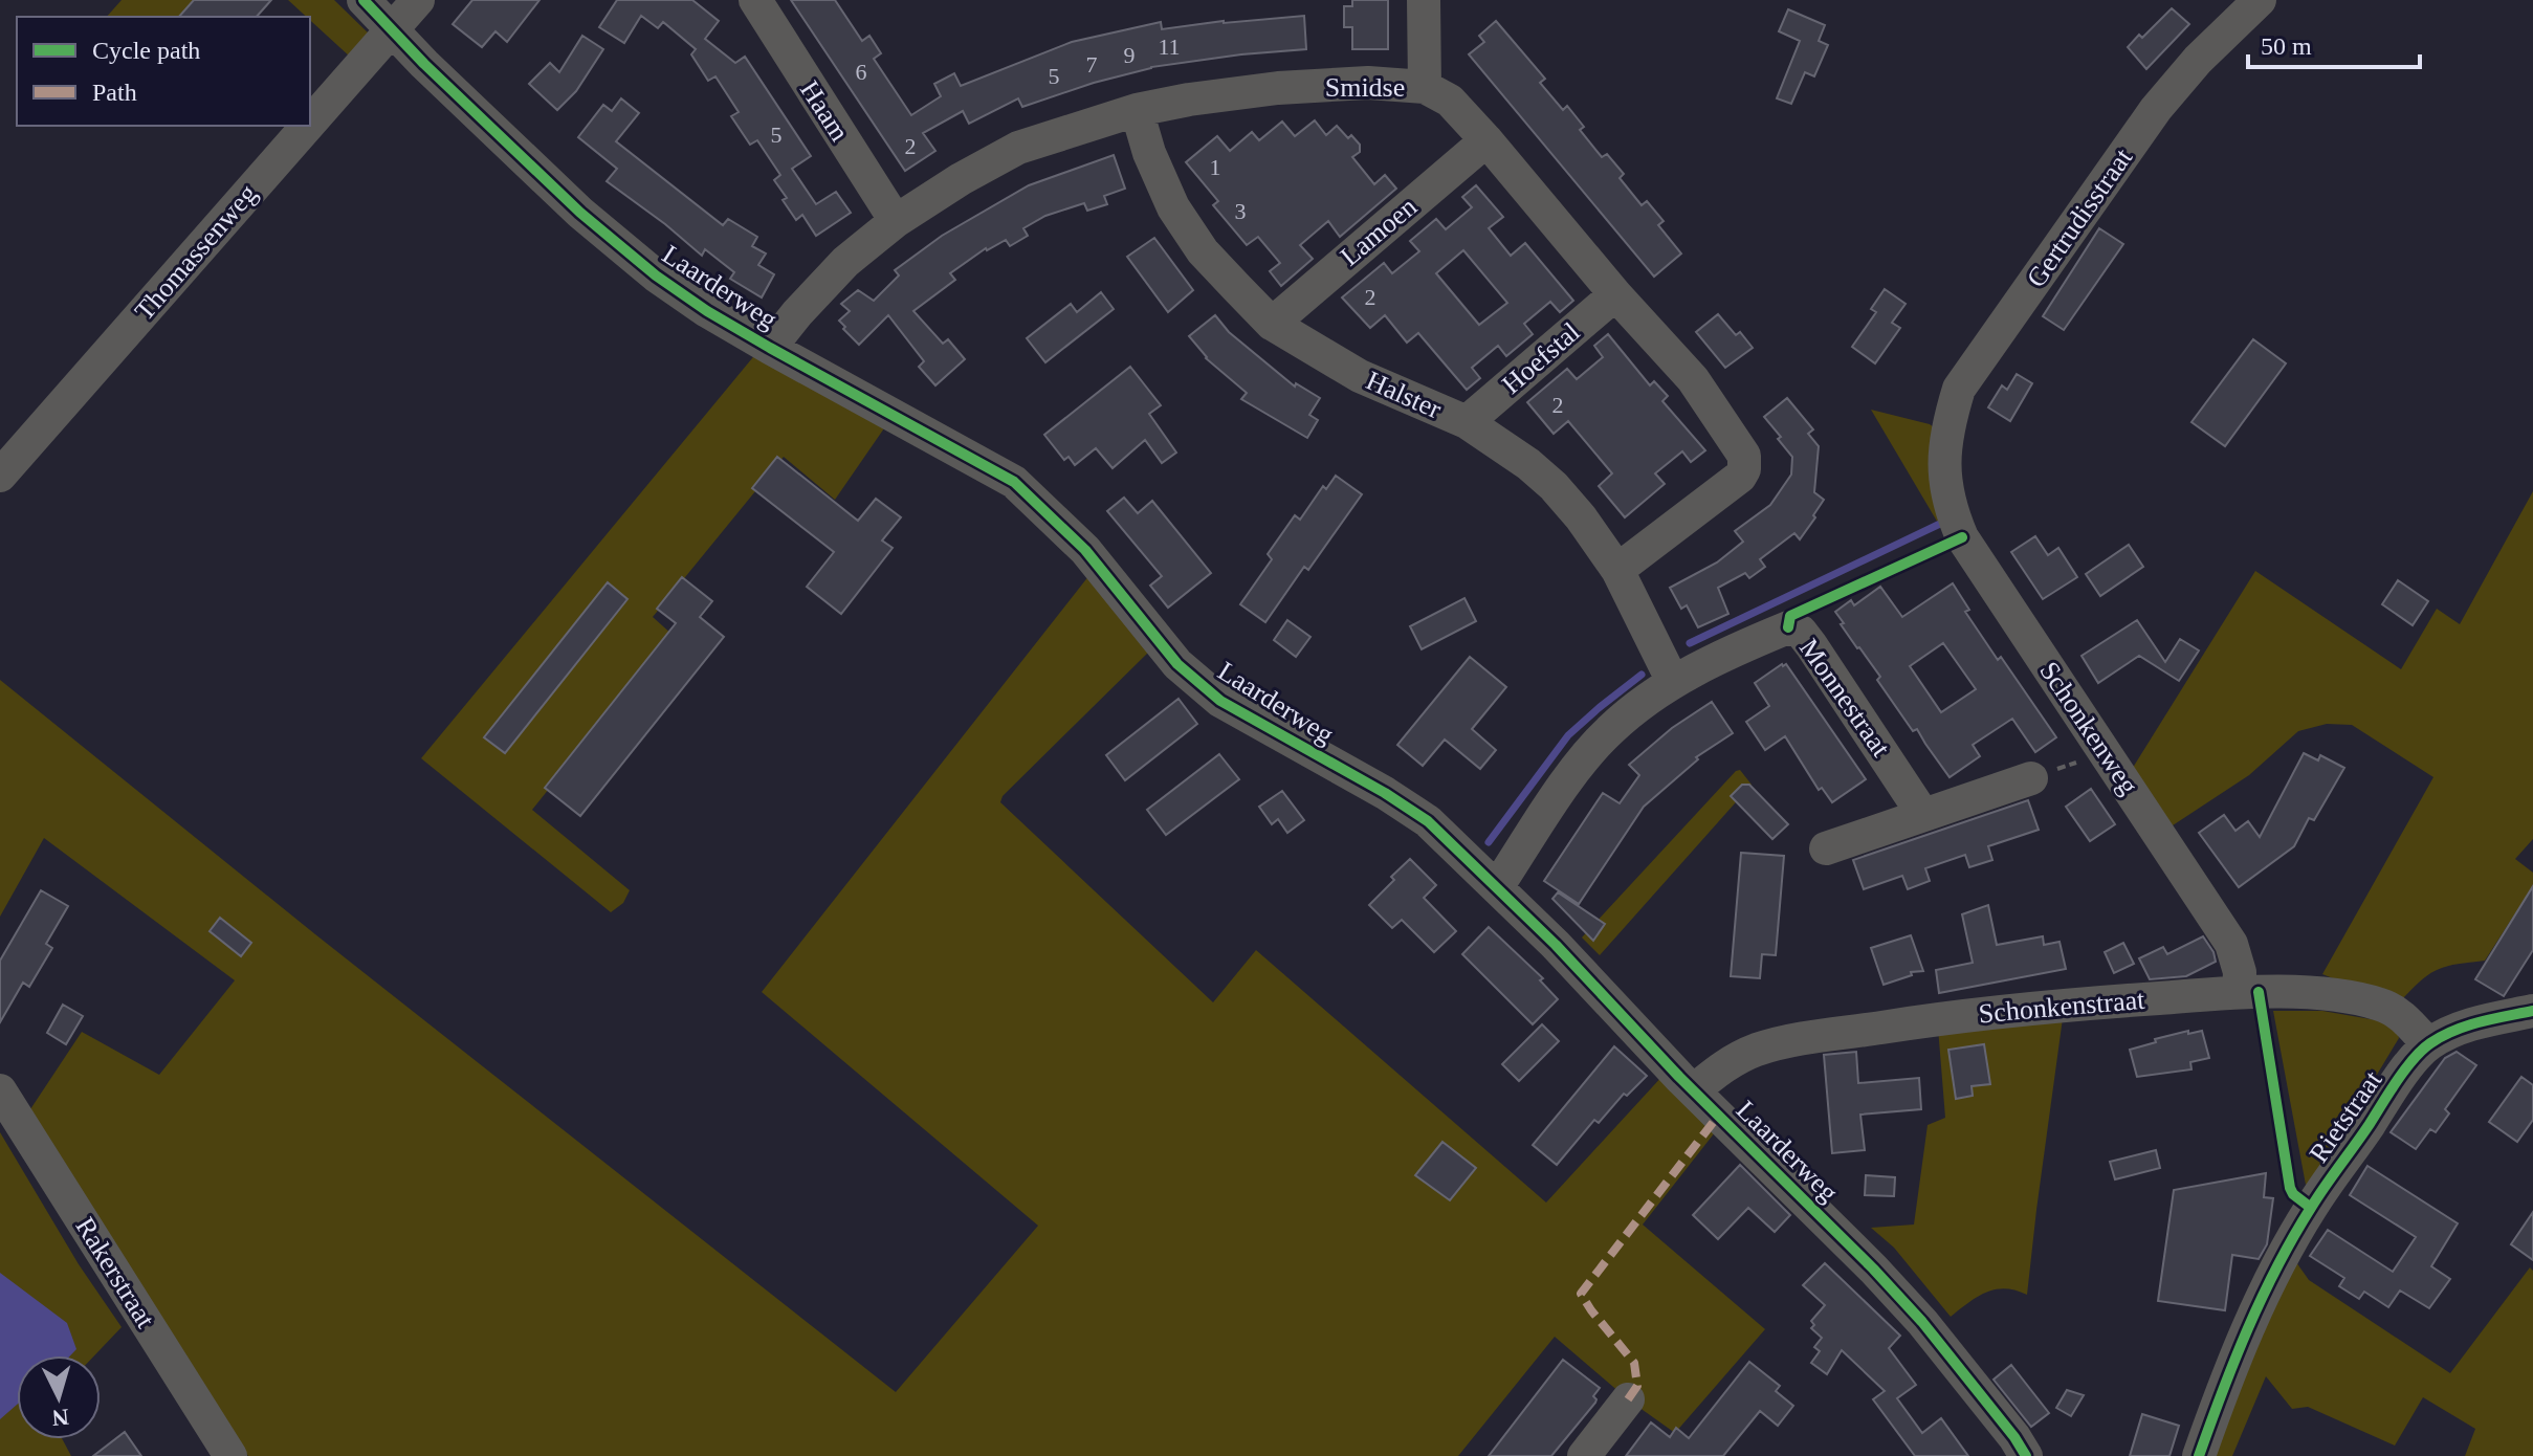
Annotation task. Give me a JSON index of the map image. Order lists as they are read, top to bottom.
{
  "streets": {
    "street": [
      "Smidse",
      "Haam",
      "Gertrudisstraat",
      "Lamoen",
      "Thomassenweg",
      "Laarderweg",
      "Hoefstal",
      "Halster",
      "Monnestraat",
      "Schonkenweg",
      "Schonkenstraat",
      "Rietstraat",
      "Rakerstraat"
    ]
  },
  "crossings": [
    ["Smidse", "Haam"],
    ["Smidse", "Lamoen"],
    ["Smidse", "Laarderweg"],
    ["Smidse", "Hoefstal"],
    ["Smidse", "Halster"],
    ["Gertrudisstraat", "Schonkenweg"],
    ["Lamoen", "Halster"],
    ["Thomassenweg", "Laarderweg"],
    ["Laarderweg", "Monnestraat"],
    ["Laarderweg", "Schonkenstraat"],
    ["Hoefstal", "Halster"],
    ["Halster", "Monnestraat"],
    ["Schonkenweg", "Schonkenstraat"],
    ["Schonkenstraat", "Rietstraat"]
  ],
  "house_numbers": [
    "11",
    "9",
    "7",
    "6",
    "5",
    "5",
    "2",
    "1",
    "3",
    "2",
    "2"
  ],
  "legend": ["Cycle path", "Path"],
  "scale_bar": "50 m",
  "north": "bottom"
}
